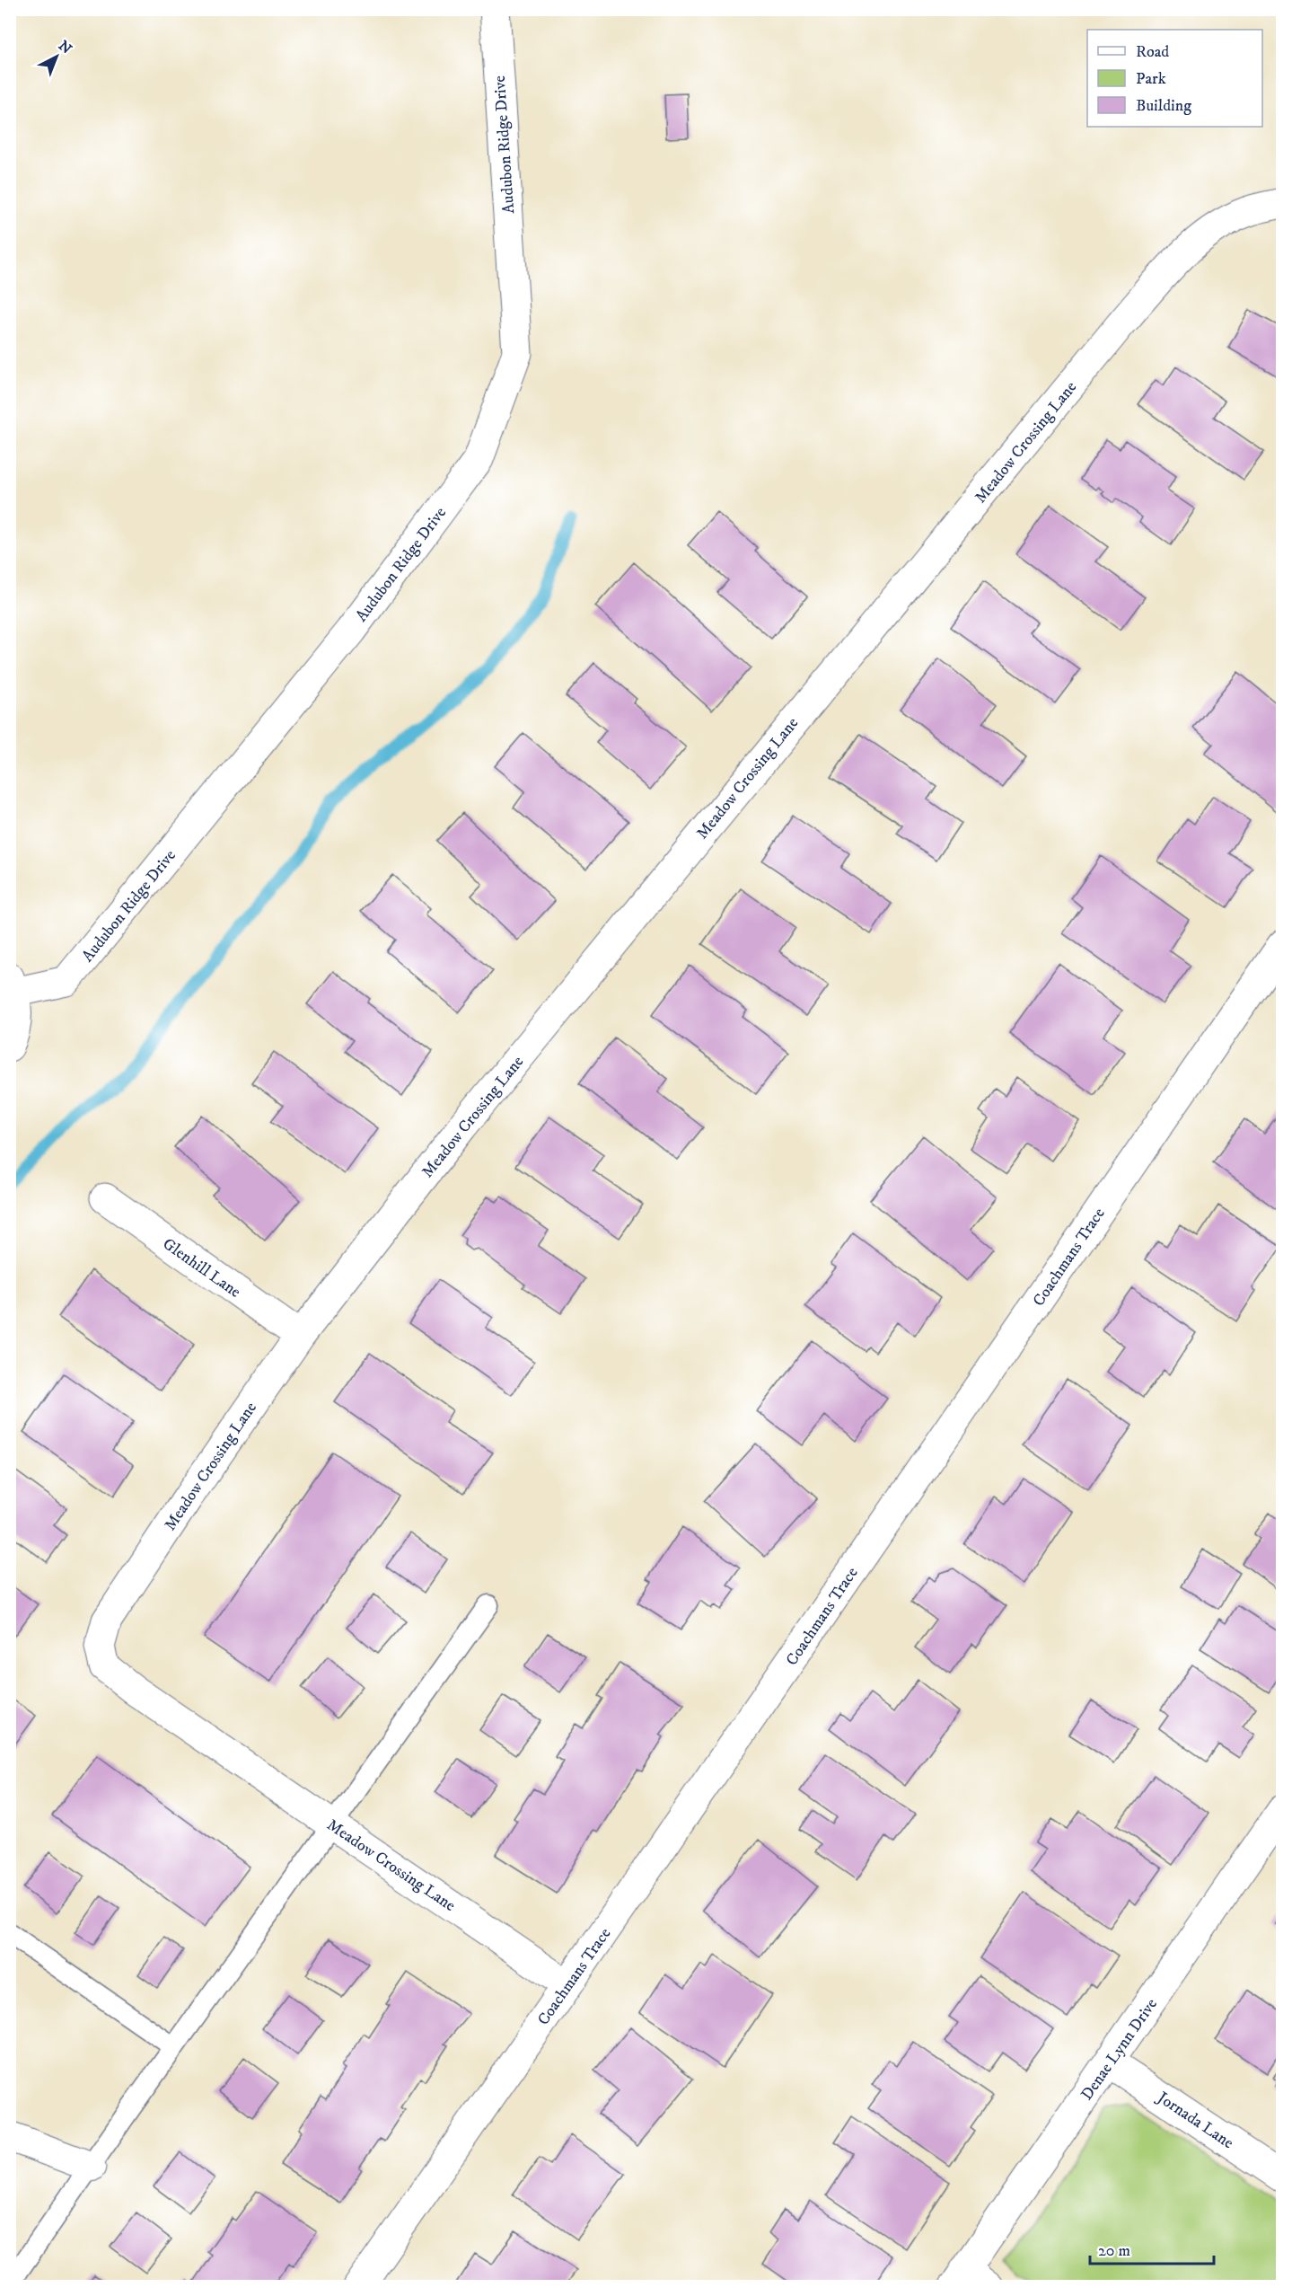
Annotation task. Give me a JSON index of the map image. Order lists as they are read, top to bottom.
{
  "streets": {
    "street": [
      "Audubon Ridge Drive",
      "Meadow Crossing Lane",
      "Coachmans Trace",
      "Glenhill Lane",
      "Denae Lynn Drive",
      "Jornada Lane"
    ]
  },
  "crossings": [
    ["Meadow Crossing Lane", "Coachmans Trace"],
    ["Meadow Crossing Lane", "Glenhill Lane"],
    ["Denae Lynn Drive", "Jornada Lane"]
  ],
  "legend": ["Road", "Park", "Building"],
  "scale_bar": "20 m",
  "north": "top right"
}
